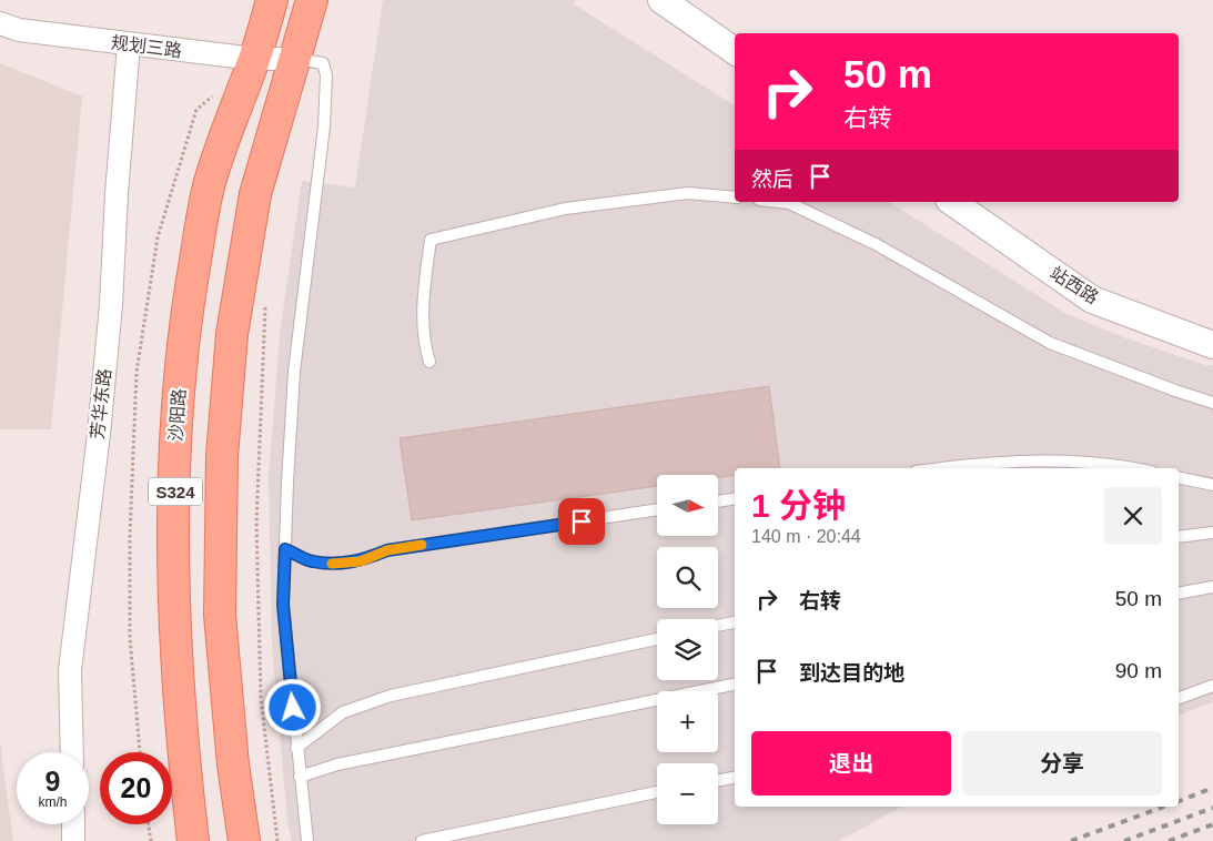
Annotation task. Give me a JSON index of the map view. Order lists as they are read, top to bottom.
{
  "streets": {
    "main road": ["沙阳路", "S324"],
    "street": ["规划三路", "站西路", "芳华东路"]
  },
  "crossings": [
    ["规划三路", "芳华东路"],
    ["规划三路", "沙阳路"],
    ["规划三路", "S324"]
  ],
  "north": "right",
  "page": {
    "turn": ["50 m", "右转"],
    "then": "然后",
    "heading": ["1 分钟", "140 m · 20:44"],
    "map_buttons": ["+", "−"],
    "list": [
      {
        "name": "右转",
        "value": "50 m"
      },
      {
        "name": "到达目的地",
        "value": "90 m"
      }
    ],
    "buttons": ["退出", "分享"],
    "speed": "9 km/h",
    "limit": "20"
  }
}
